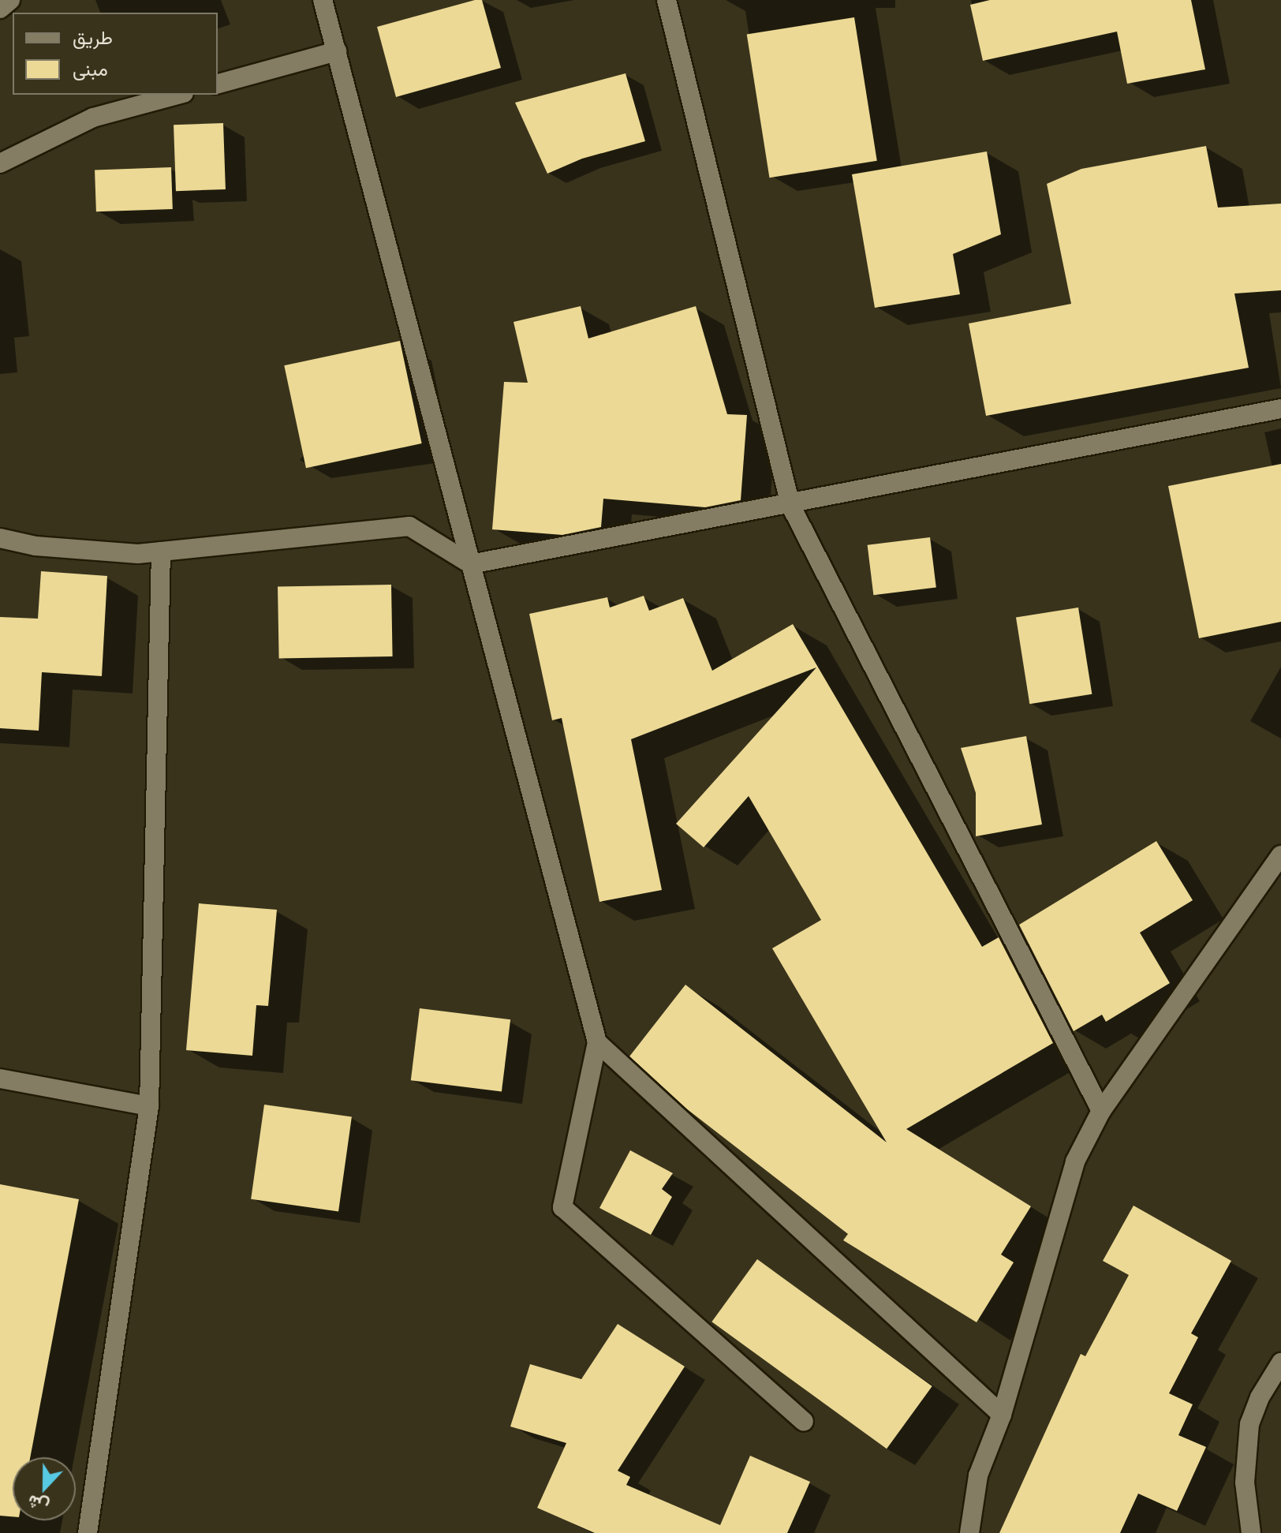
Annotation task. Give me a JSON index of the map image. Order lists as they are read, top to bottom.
{
  "legend": ["طريق", "مبنى"],
  "north": "bottom"
}
